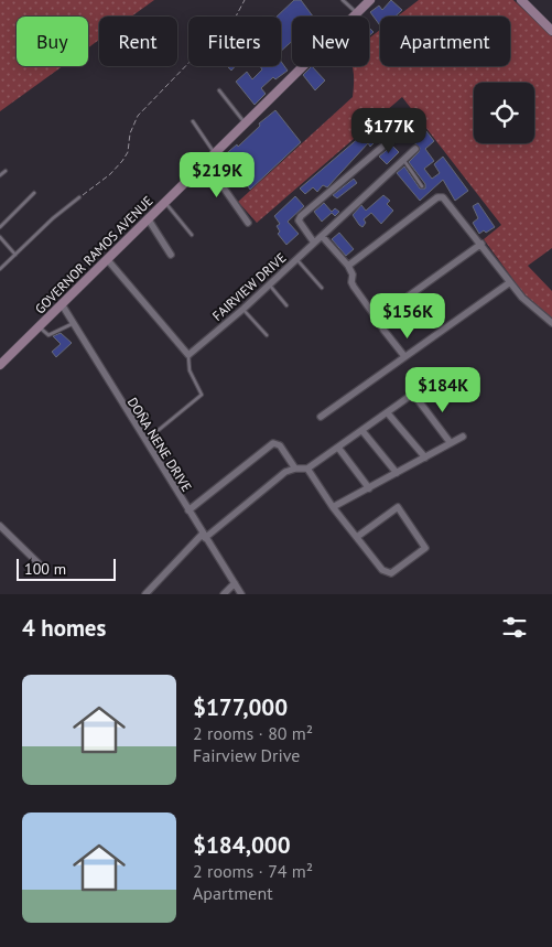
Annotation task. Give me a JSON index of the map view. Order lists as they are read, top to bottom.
{
  "streets": {
    "main road": ["GOVERNOR RAMOS AVENUE"],
    "street": ["FAIRVIEW DRIVE", "DOÑA NENE DRIVE"]
  },
  "crossings": [
    ["GOVERNOR RAMOS AVENUE", "DOÑA NENE DRIVE"]
  ],
  "scale_bar": "100 m",
  "page": {
    "chip": [
      "Buy",
      "Rent",
      "Filters",
      "New",
      "Apartment"
    ],
    "price": [
      "$177K",
      "$219K",
      "$156K",
      "$184K"
    ],
    "scale": "100 m",
    "heading": "4 homes",
    "list": [
      {
        "name": "$177,000",
        "note": "2 rooms · 80 m² · Fairview Drive"
      },
      {
        "name": "$184,000",
        "note": "2 rooms · 74 m² · Apartment"
      }
    ]
  }
}
